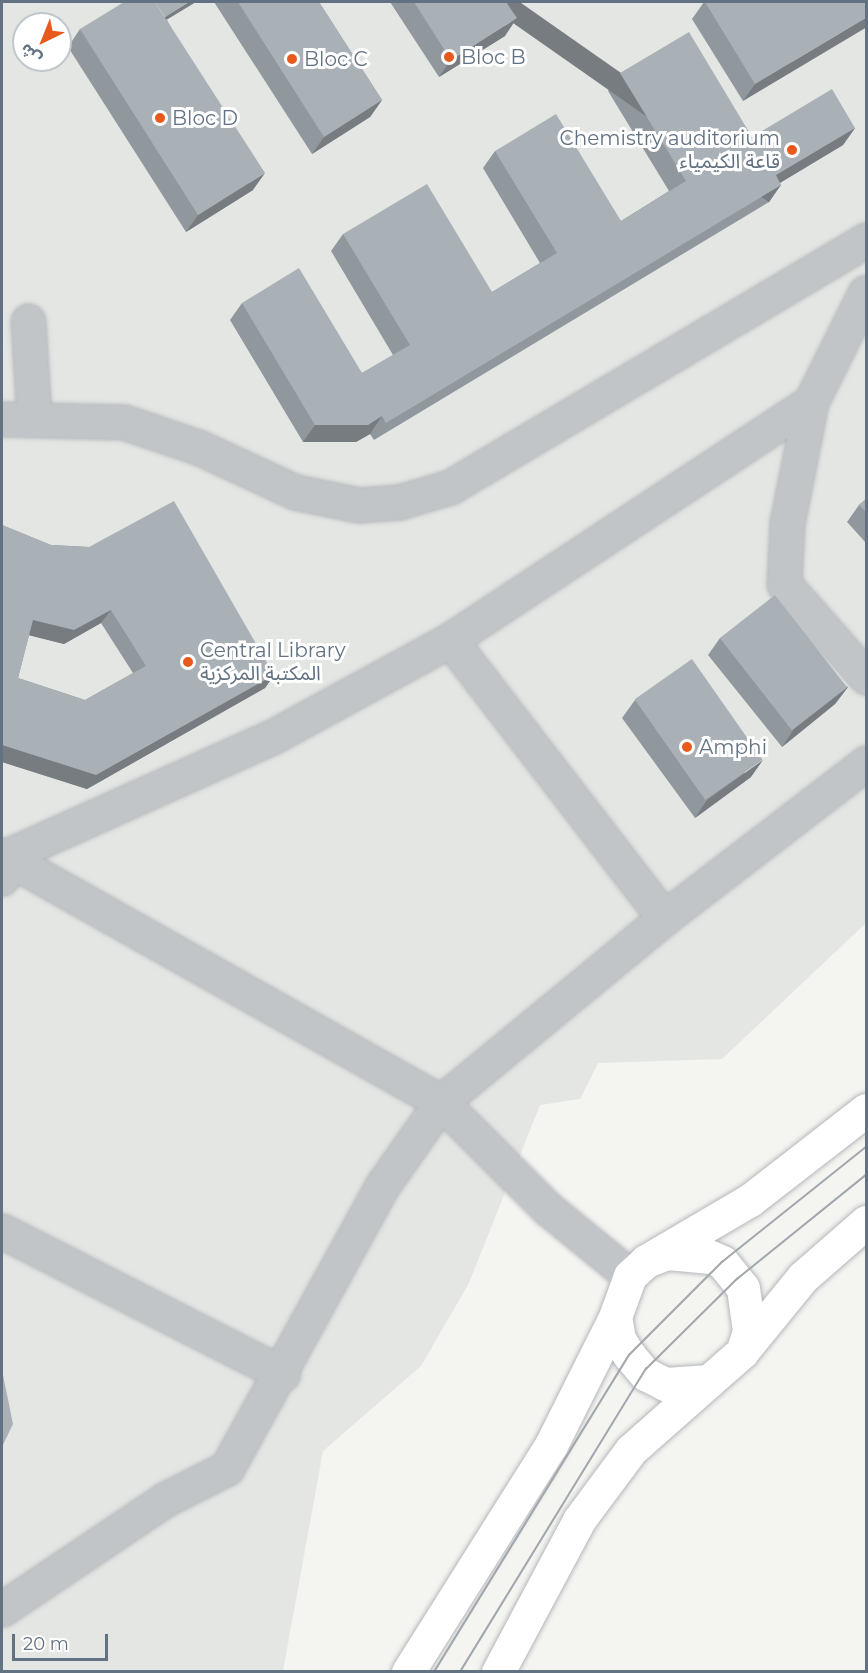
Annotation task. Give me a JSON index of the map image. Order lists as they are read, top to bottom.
{
  "places": [
    "Bloc B",
    "Bloc C",
    "Bloc D",
    "Chemistry auditorium قاعة الكيمياء",
    "Central Library المكتبة المركزية",
    "Amphi"
  ],
  "scale_bar": "20 m",
  "north": "bottom left"
}
